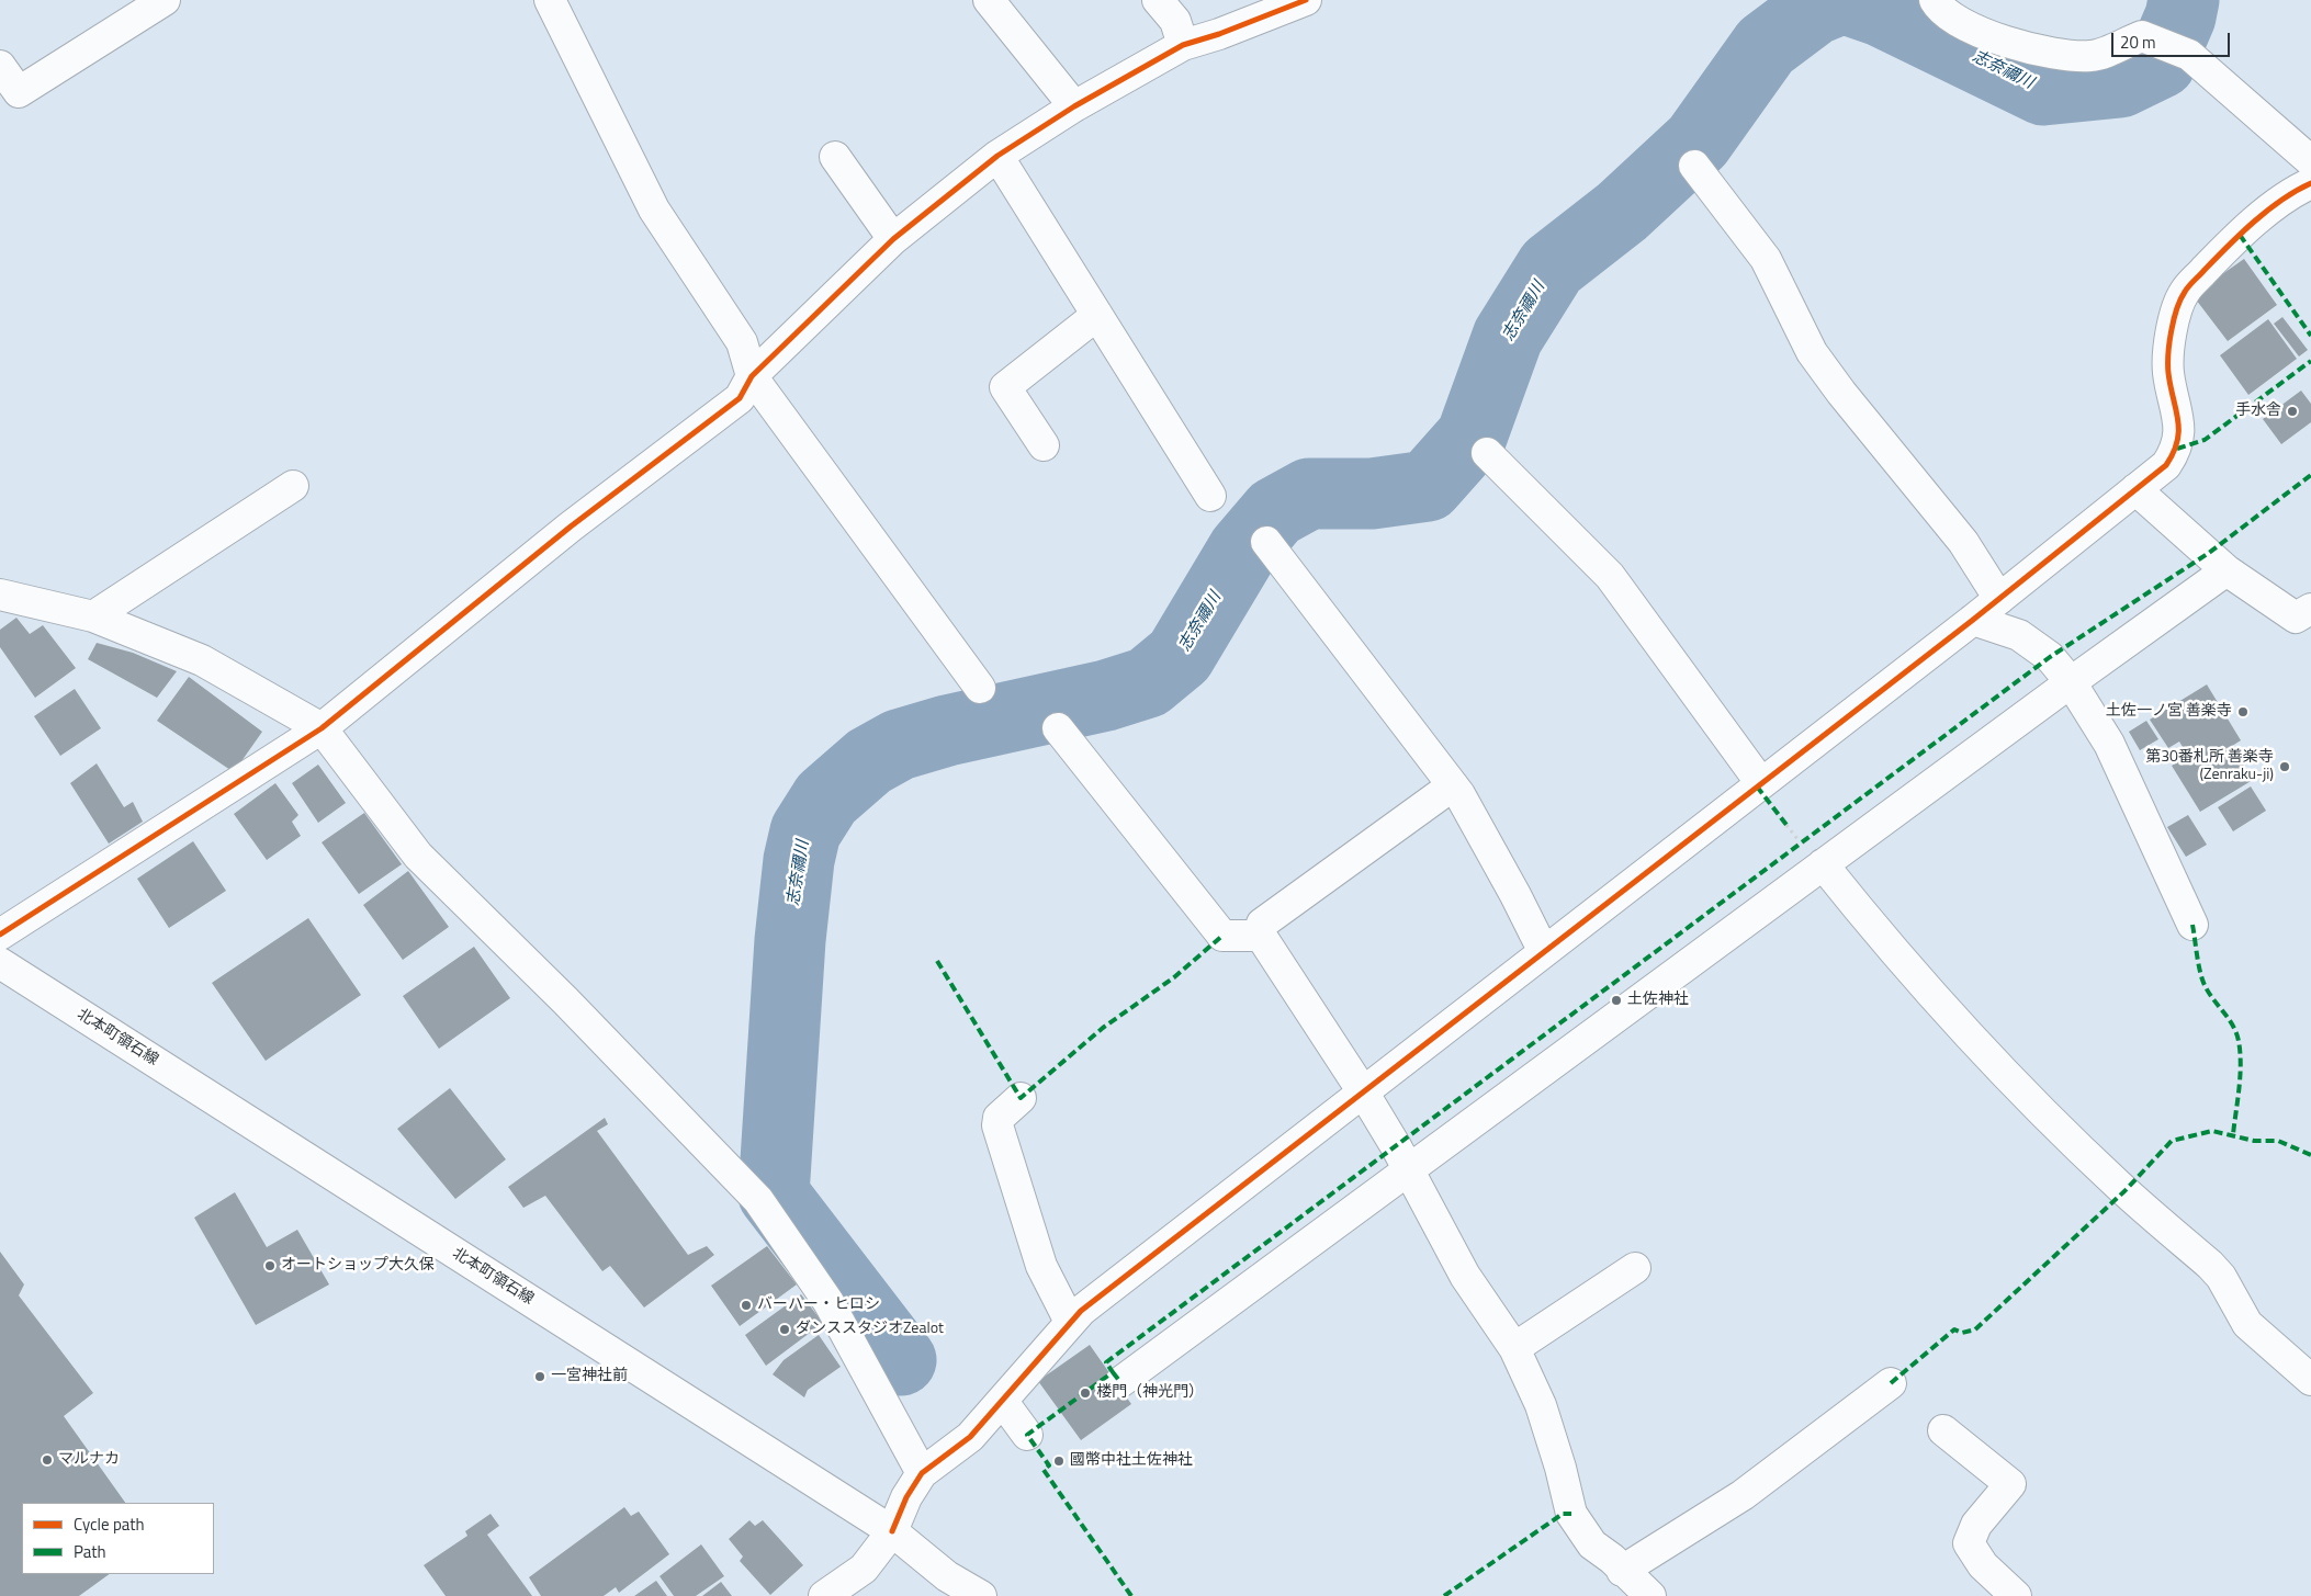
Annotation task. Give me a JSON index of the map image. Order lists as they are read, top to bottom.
{
  "streets": {
    "street": ["北本町領石線"]
  },
  "water": ["志奈禰川"],
  "places": [
    "手水舎",
    "土佐一ノ宮 善楽寺",
    "第30番札所 善楽寺 (Zenraku-ji)",
    "土佐神社",
    "オートショップ大久保",
    "バーハー・ヒロシ",
    "ダンススタジオZealot",
    "一宮神社前",
    "楼門（神光門）",
    "マルナカ",
    "國幣中社土佐神社"
  ],
  "legend": ["Cycle path", "Path"],
  "scale_bar": "20 m"
}
